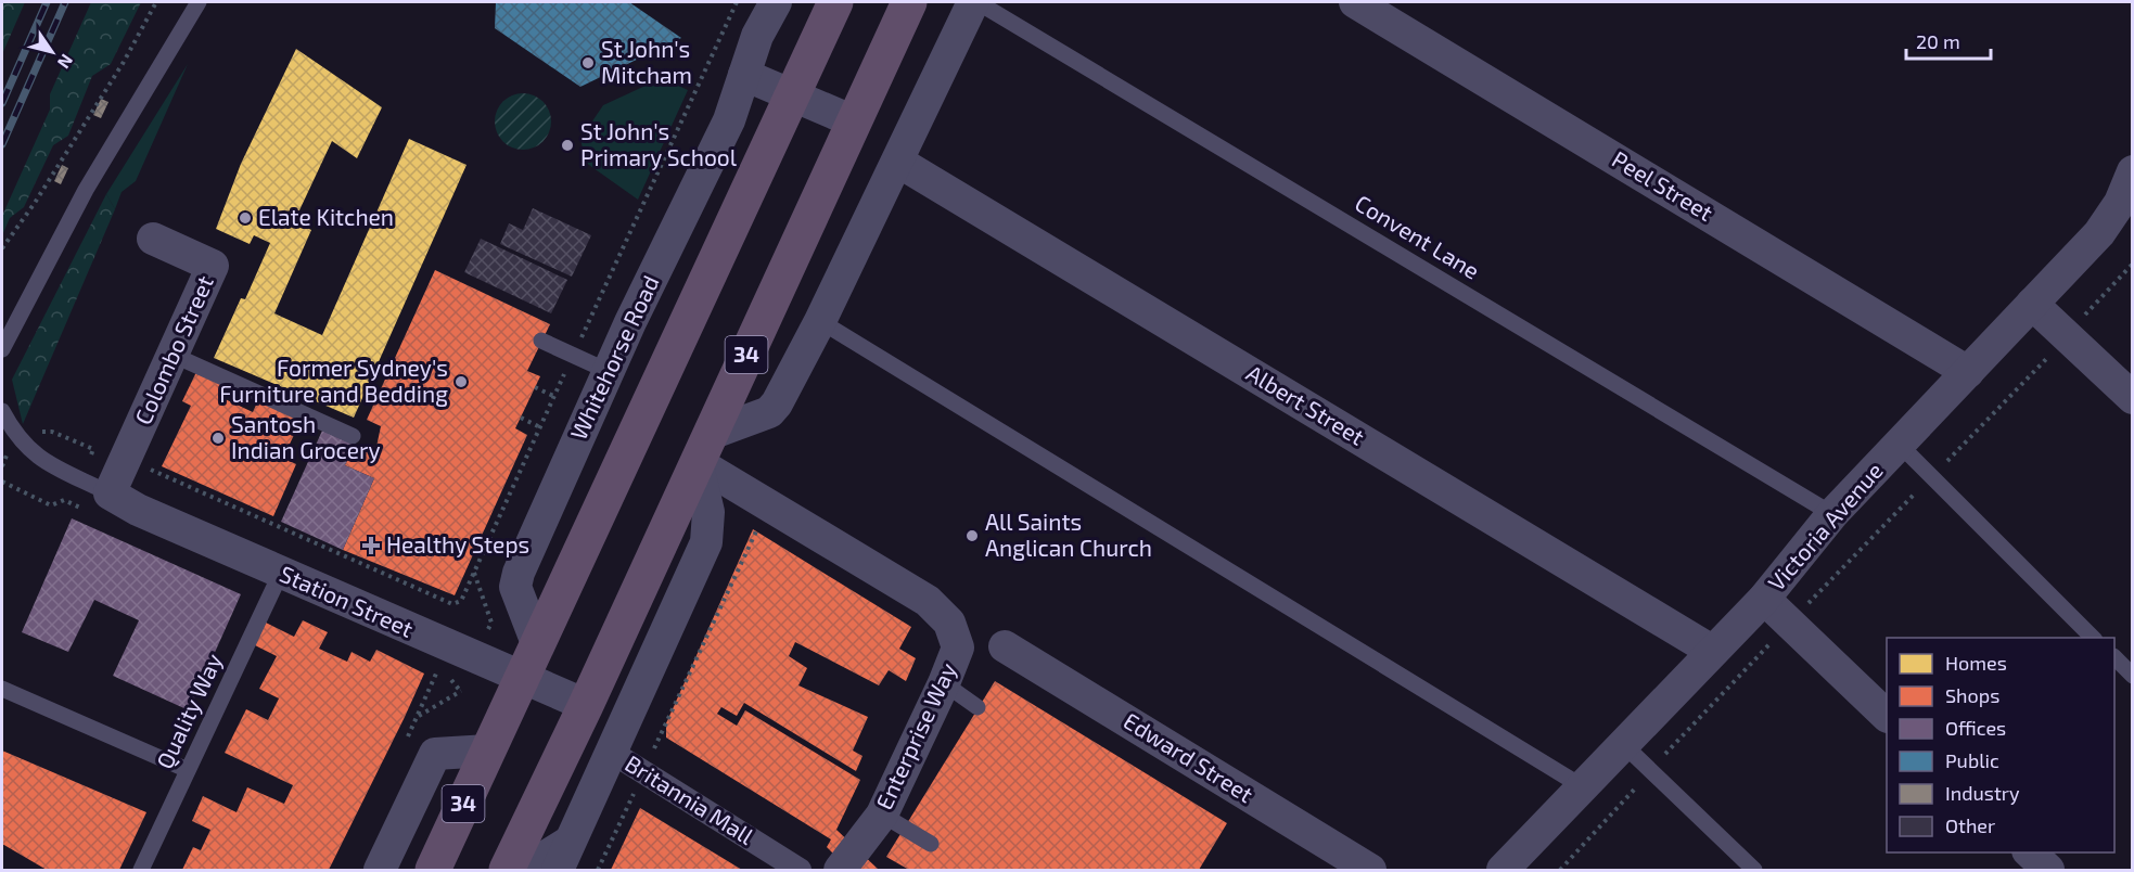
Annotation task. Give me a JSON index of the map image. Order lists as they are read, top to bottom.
{
  "streets": {
    "highway": ["34"],
    "street": [
      "Peel Street",
      "Colombo Street",
      "Whitehorse Road",
      "Albert Street",
      "Victoria Avenue",
      "Station Street",
      "Enterprise Way",
      "Edward Street",
      "Britannia Mall"
    ],
    "lane": ["Convent Lane", "Quality Way"]
  },
  "crossings": [
    ["Peel Street", "Victoria Avenue"],
    ["Convent Lane", "Victoria Avenue"],
    ["Colombo Street", "Station Street"],
    ["34", "Whitehorse Road"],
    ["34", "Station Street"],
    ["34", "Enterprise Way"],
    ["Albert Street", "Victoria Avenue"],
    ["Station Street", "Quality Way"]
  ],
  "places": {
    "other": [
      "St John's Mitcham",
      "St John's Primary School",
      "Elate Kitchen",
      "Former Sydney's Furniture and Bedding",
      "Santosh Indian Grocery",
      "All Saints Anglican Church"
    ],
    "health": ["Healthy Steps"]
  },
  "legend": [
    "Homes",
    "Shops",
    "Offices",
    "Public",
    "Industry",
    "Other"
  ],
  "scale_bar": "20 m",
  "north": "bottom right"
}
